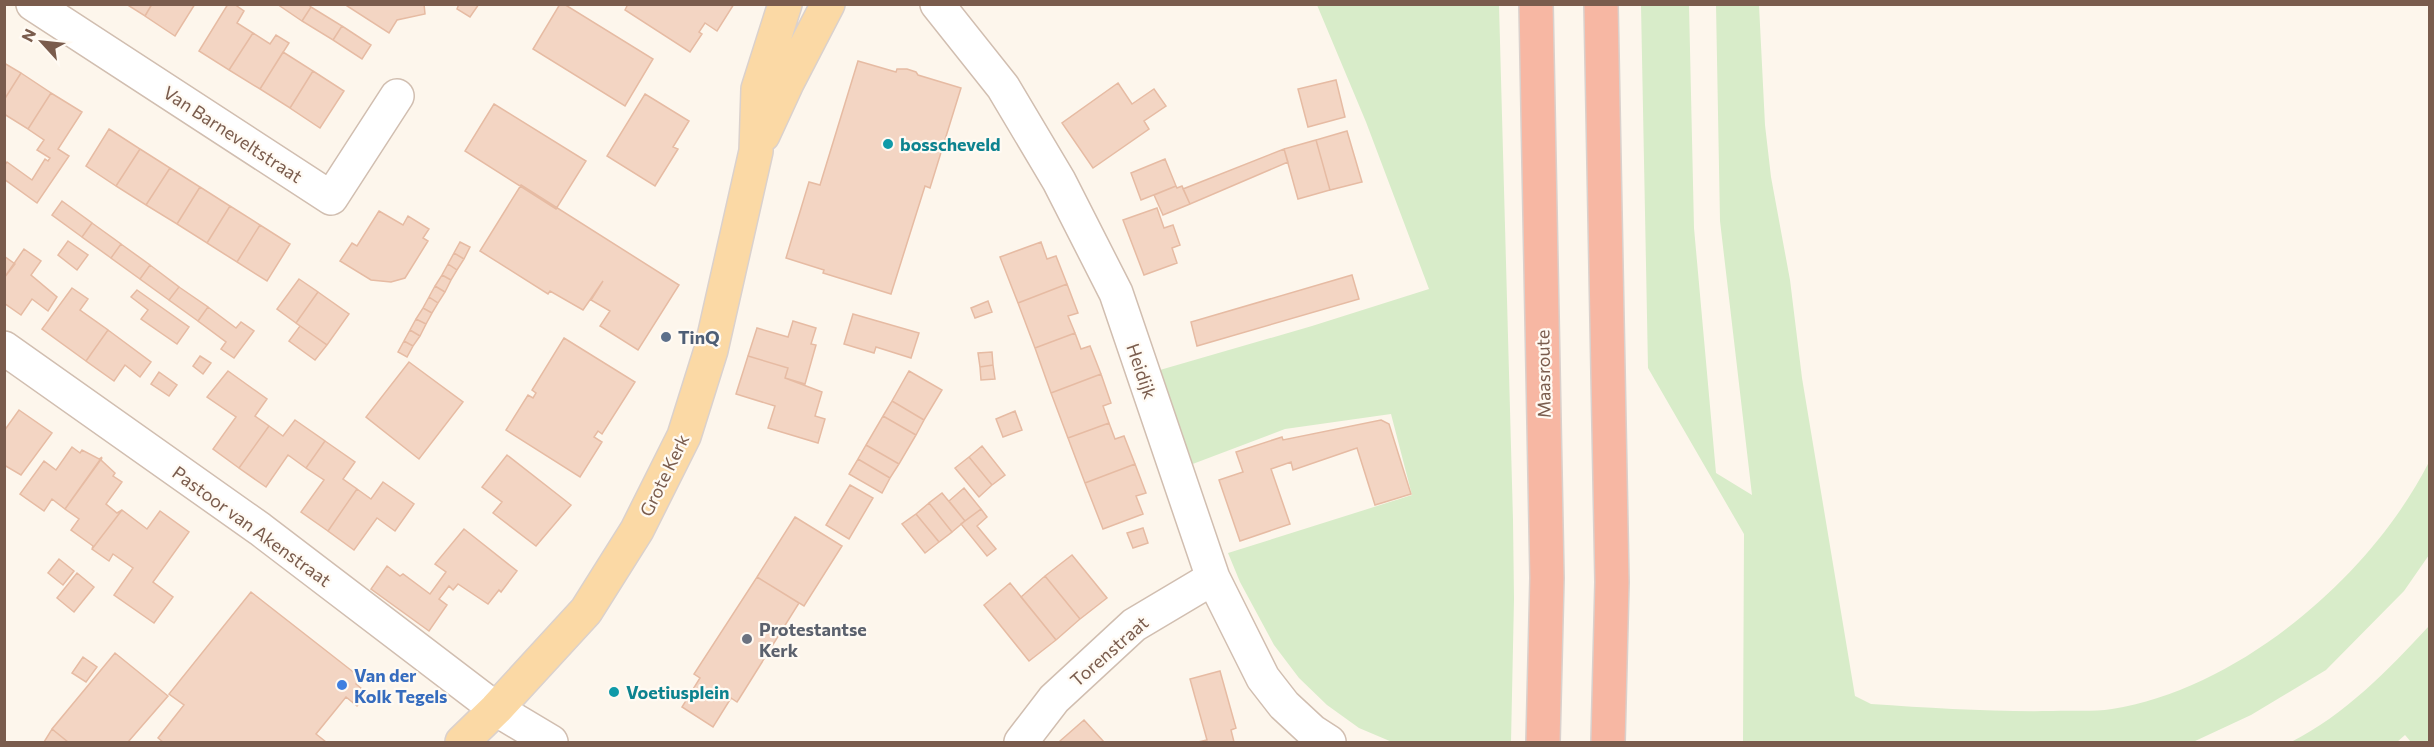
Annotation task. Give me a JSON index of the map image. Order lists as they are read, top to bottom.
{
  "streets": {
    "highway": ["Maasroute"],
    "main road": ["Grote Kerk"],
    "street": [
      "Van Barneveltstraat",
      "Heidijk",
      "Pastoor van Akenstraat",
      "Torenstraat"
    ]
  },
  "crossings": [
    ["Heidijk", "Torenstraat"],
    ["Grote Kerk", "Pastoor van Akenstraat"]
  ],
  "places": [
    "bosscheveld",
    "TinQ",
    "Protestantse Kerk",
    "Van der Kolk Tegels",
    "Voetiusplein"
  ],
  "north": "top left"
}
